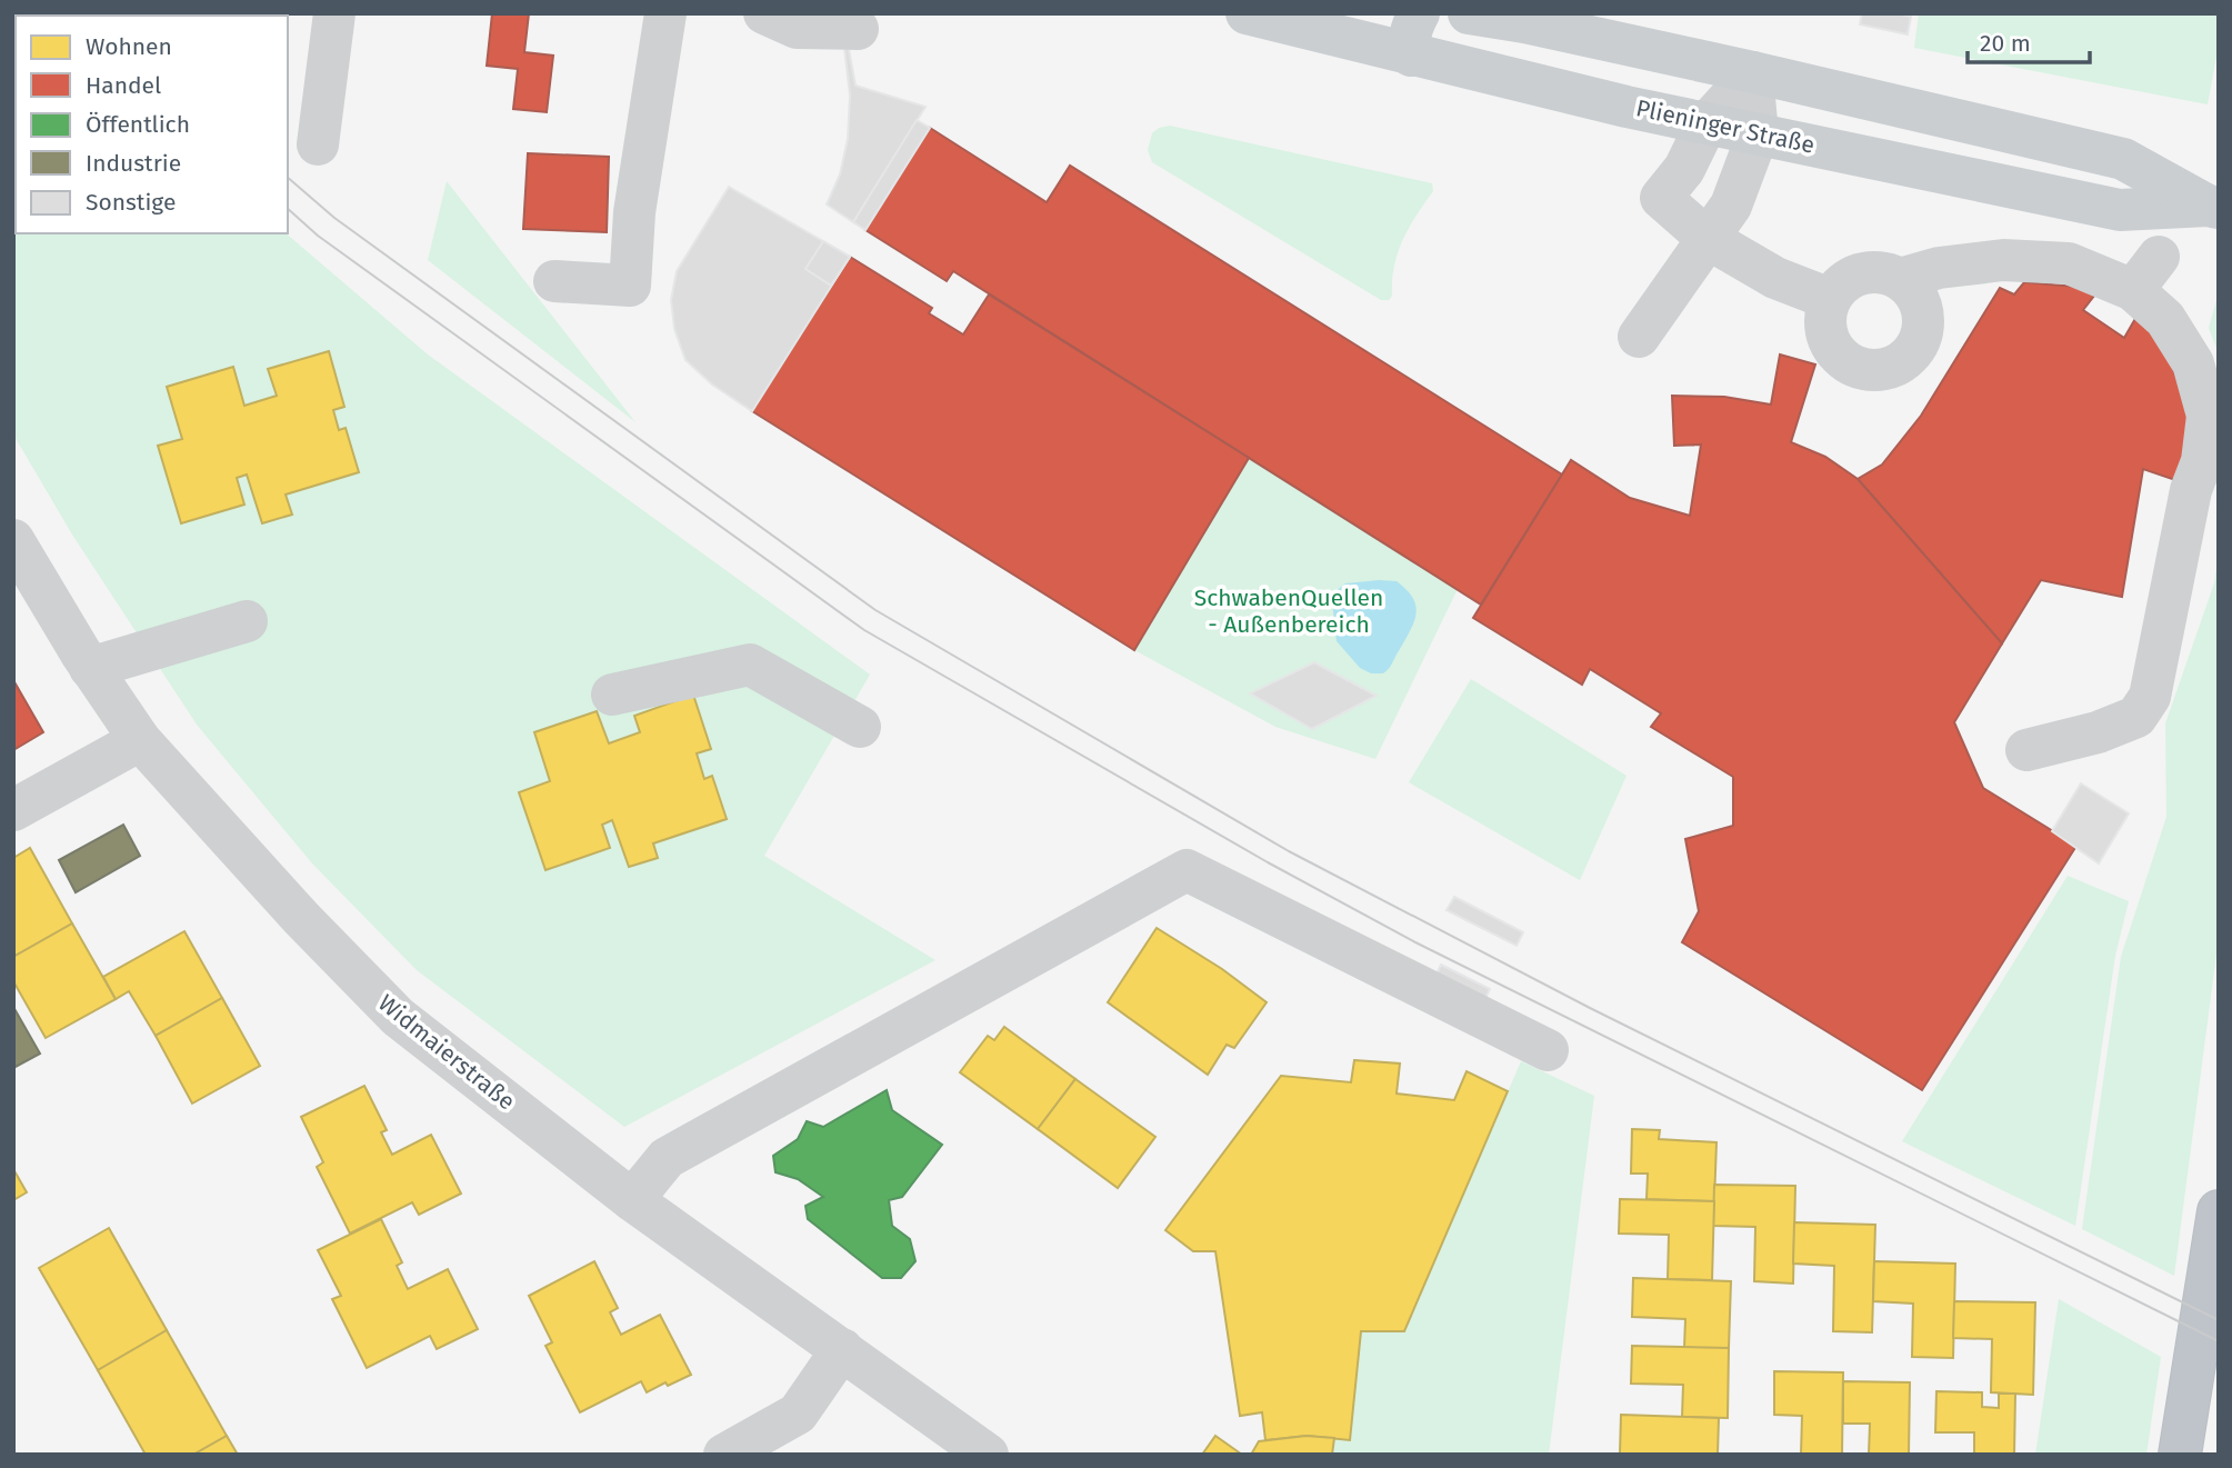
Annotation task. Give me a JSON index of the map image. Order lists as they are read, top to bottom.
{
  "streets": {
    "main road": ["Plieninger Straße"],
    "street": ["Widmaierstraße"]
  },
  "parks": ["SchwabenQuellen - Außenbereich"],
  "legend": [
    "Wohnen",
    "Handel",
    "Öffentlich",
    "Industrie",
    "Sonstige"
  ],
  "scale_bar": "20 m"
}
